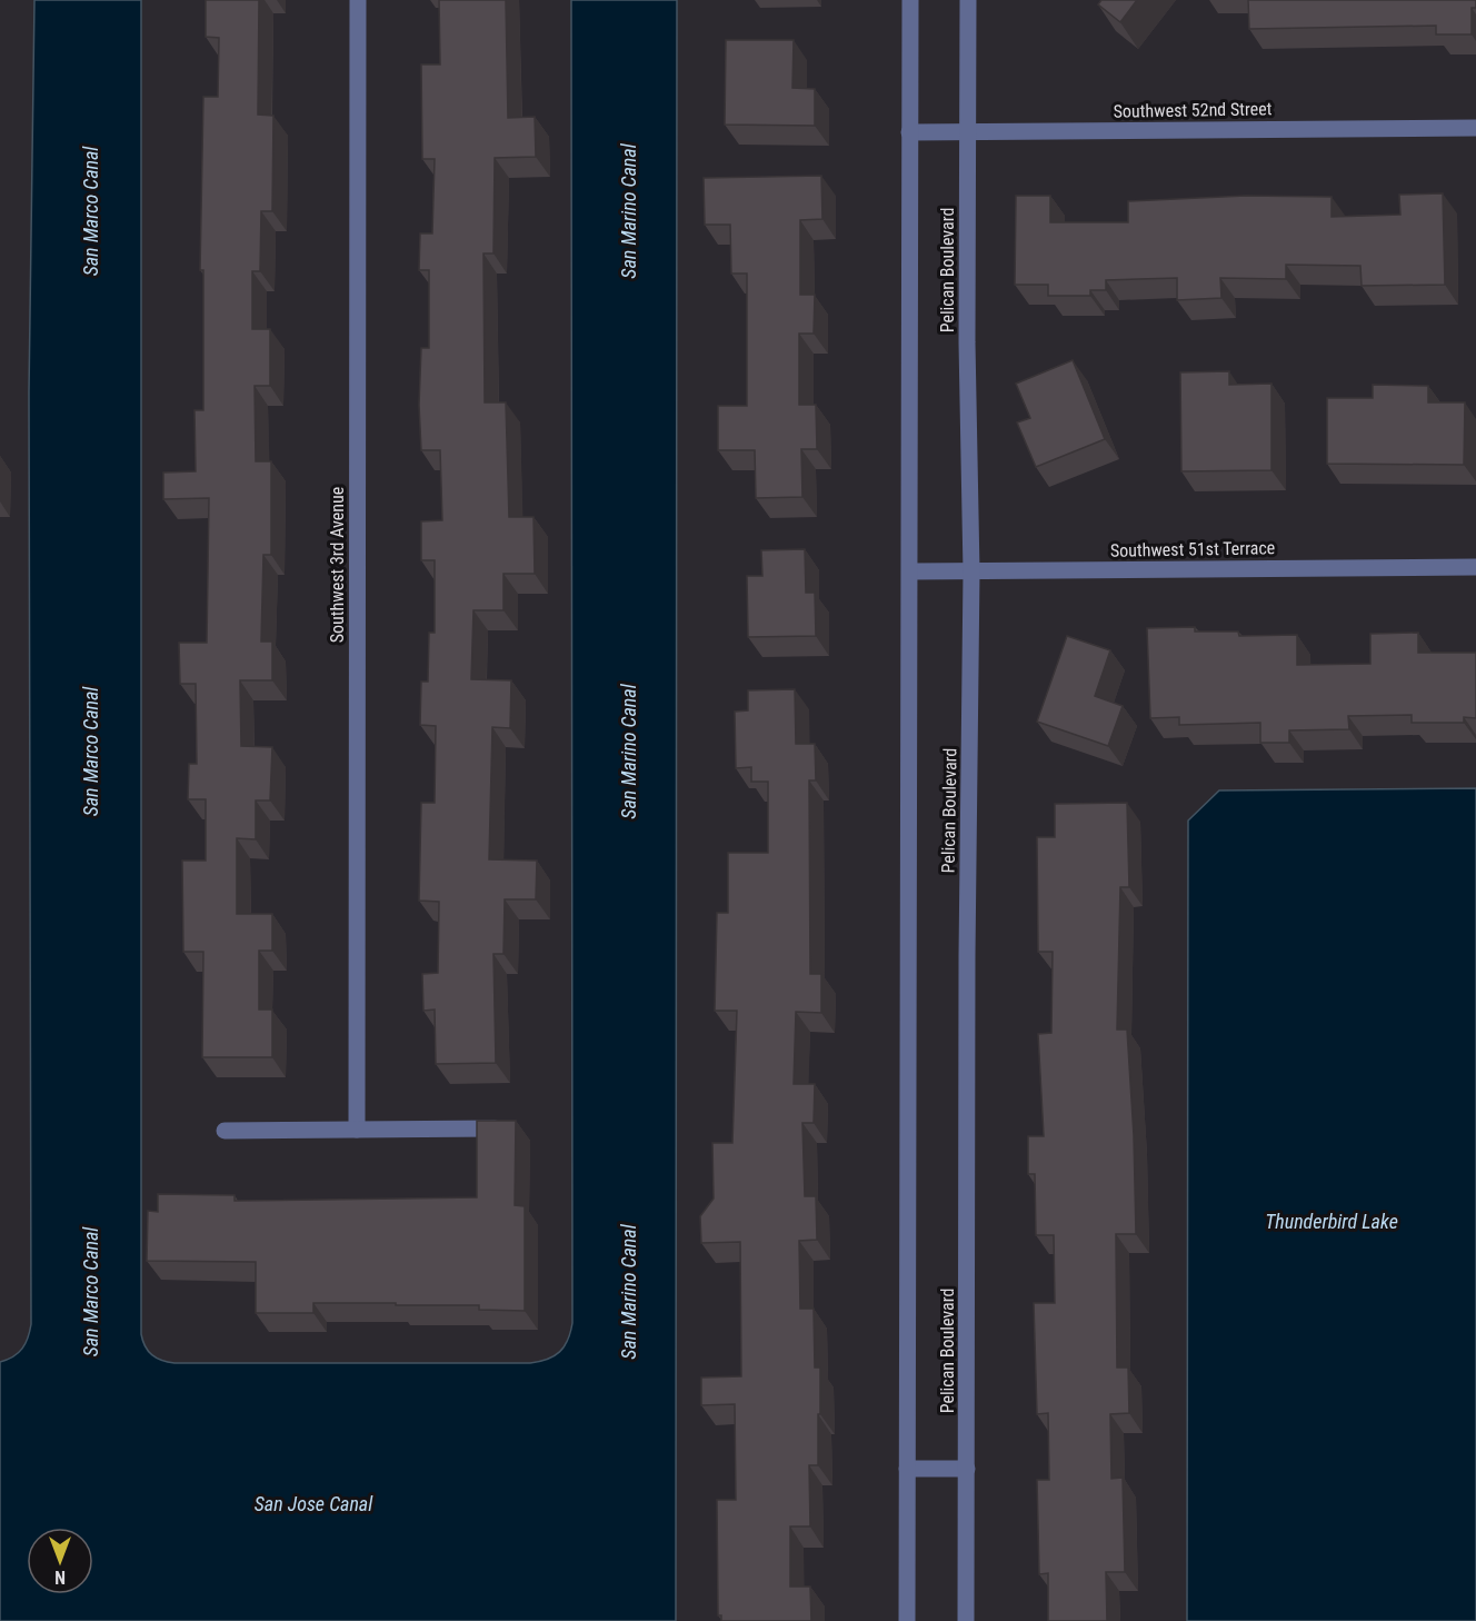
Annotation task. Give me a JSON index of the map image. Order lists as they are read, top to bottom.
{
  "streets": {
    "street": [
      "Southwest 52nd Street",
      "Pelican Boulevard",
      "Southwest 51st Terrace",
      "Southwest 3rd Avenue"
    ]
  },
  "crossings": [
    ["Southwest 52nd Street", "Pelican Boulevard"],
    ["Pelican Boulevard", "Southwest 51st Terrace"]
  ],
  "water": [
    "San Marco Canal",
    "San Marino Canal",
    "Thunderbird Lake",
    "San Jose Canal"
  ],
  "north": "bottom"
}
